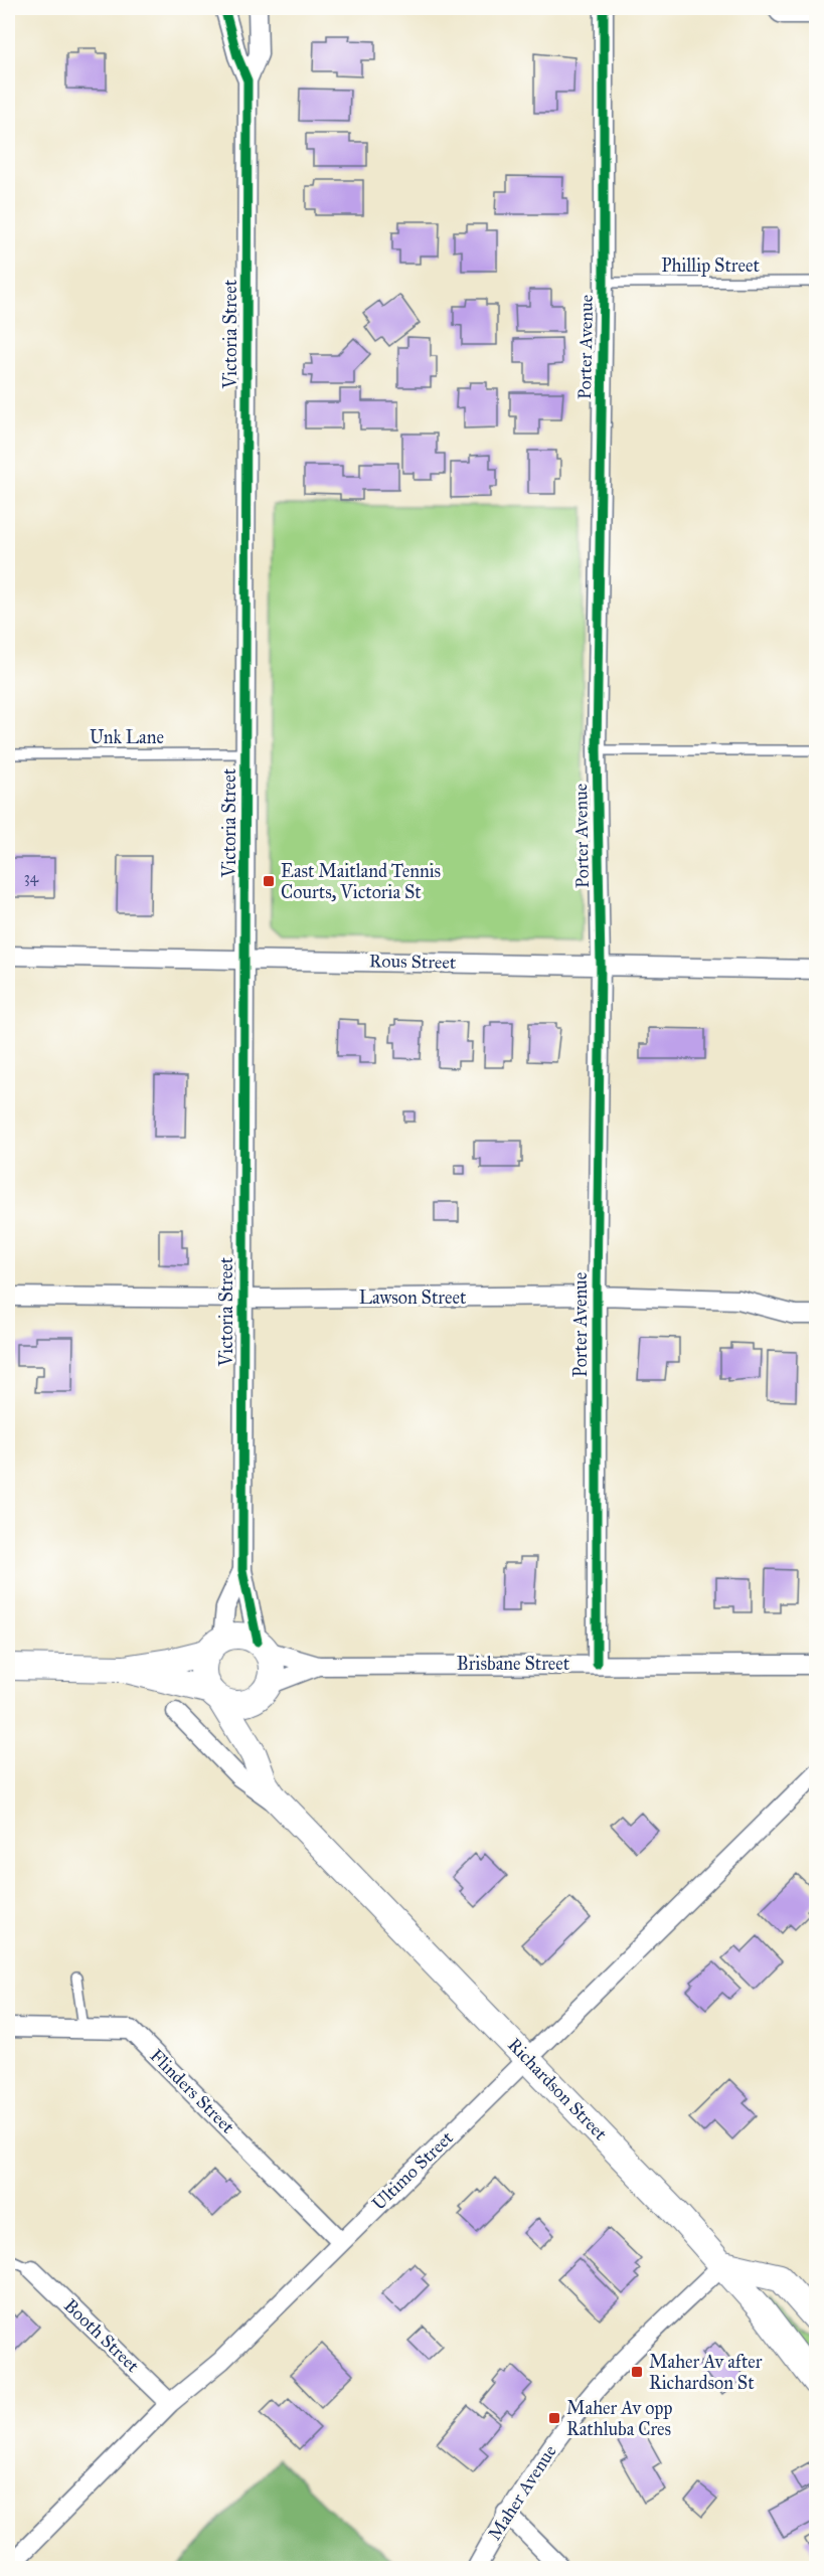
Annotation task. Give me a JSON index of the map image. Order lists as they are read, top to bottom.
{
  "streets": {
    "main road": ["Richardson Street"],
    "street": [
      "Victoria Street",
      "Porter Avenue",
      "Rous Street",
      "Lawson Street",
      "Brisbane Street",
      "Flinders Street",
      "Ultimo Street",
      "Booth Street",
      "Maher Avenue"
    ],
    "lane": ["Phillip Street", "Unk Lane"]
  },
  "crossings": [
    ["Phillip Street", "Porter Avenue"],
    ["Victoria Street", "Unk Lane"],
    ["Victoria Street", "Rous Street"],
    ["Victoria Street", "Lawson Street"],
    ["Victoria Street", "Brisbane Street"],
    ["Victoria Street", "Richardson Street"],
    ["Porter Avenue", "Rous Street"],
    ["Porter Avenue", "Lawson Street"],
    ["Porter Avenue", "Brisbane Street"],
    ["Brisbane Street", "Richardson Street"],
    ["Richardson Street", "Ultimo Street"],
    ["Richardson Street", "Maher Avenue"],
    ["Flinders Street", "Ultimo Street"],
    ["Ultimo Street", "Booth Street"]
  ],
  "places": {
    "transit": ["East Maitland Tennis Courts, Victoria St", "Maher Av after Richardson St", "Maher Av opp Rathluba Cres"]
  },
  "house_numbers": ["34"]
}
